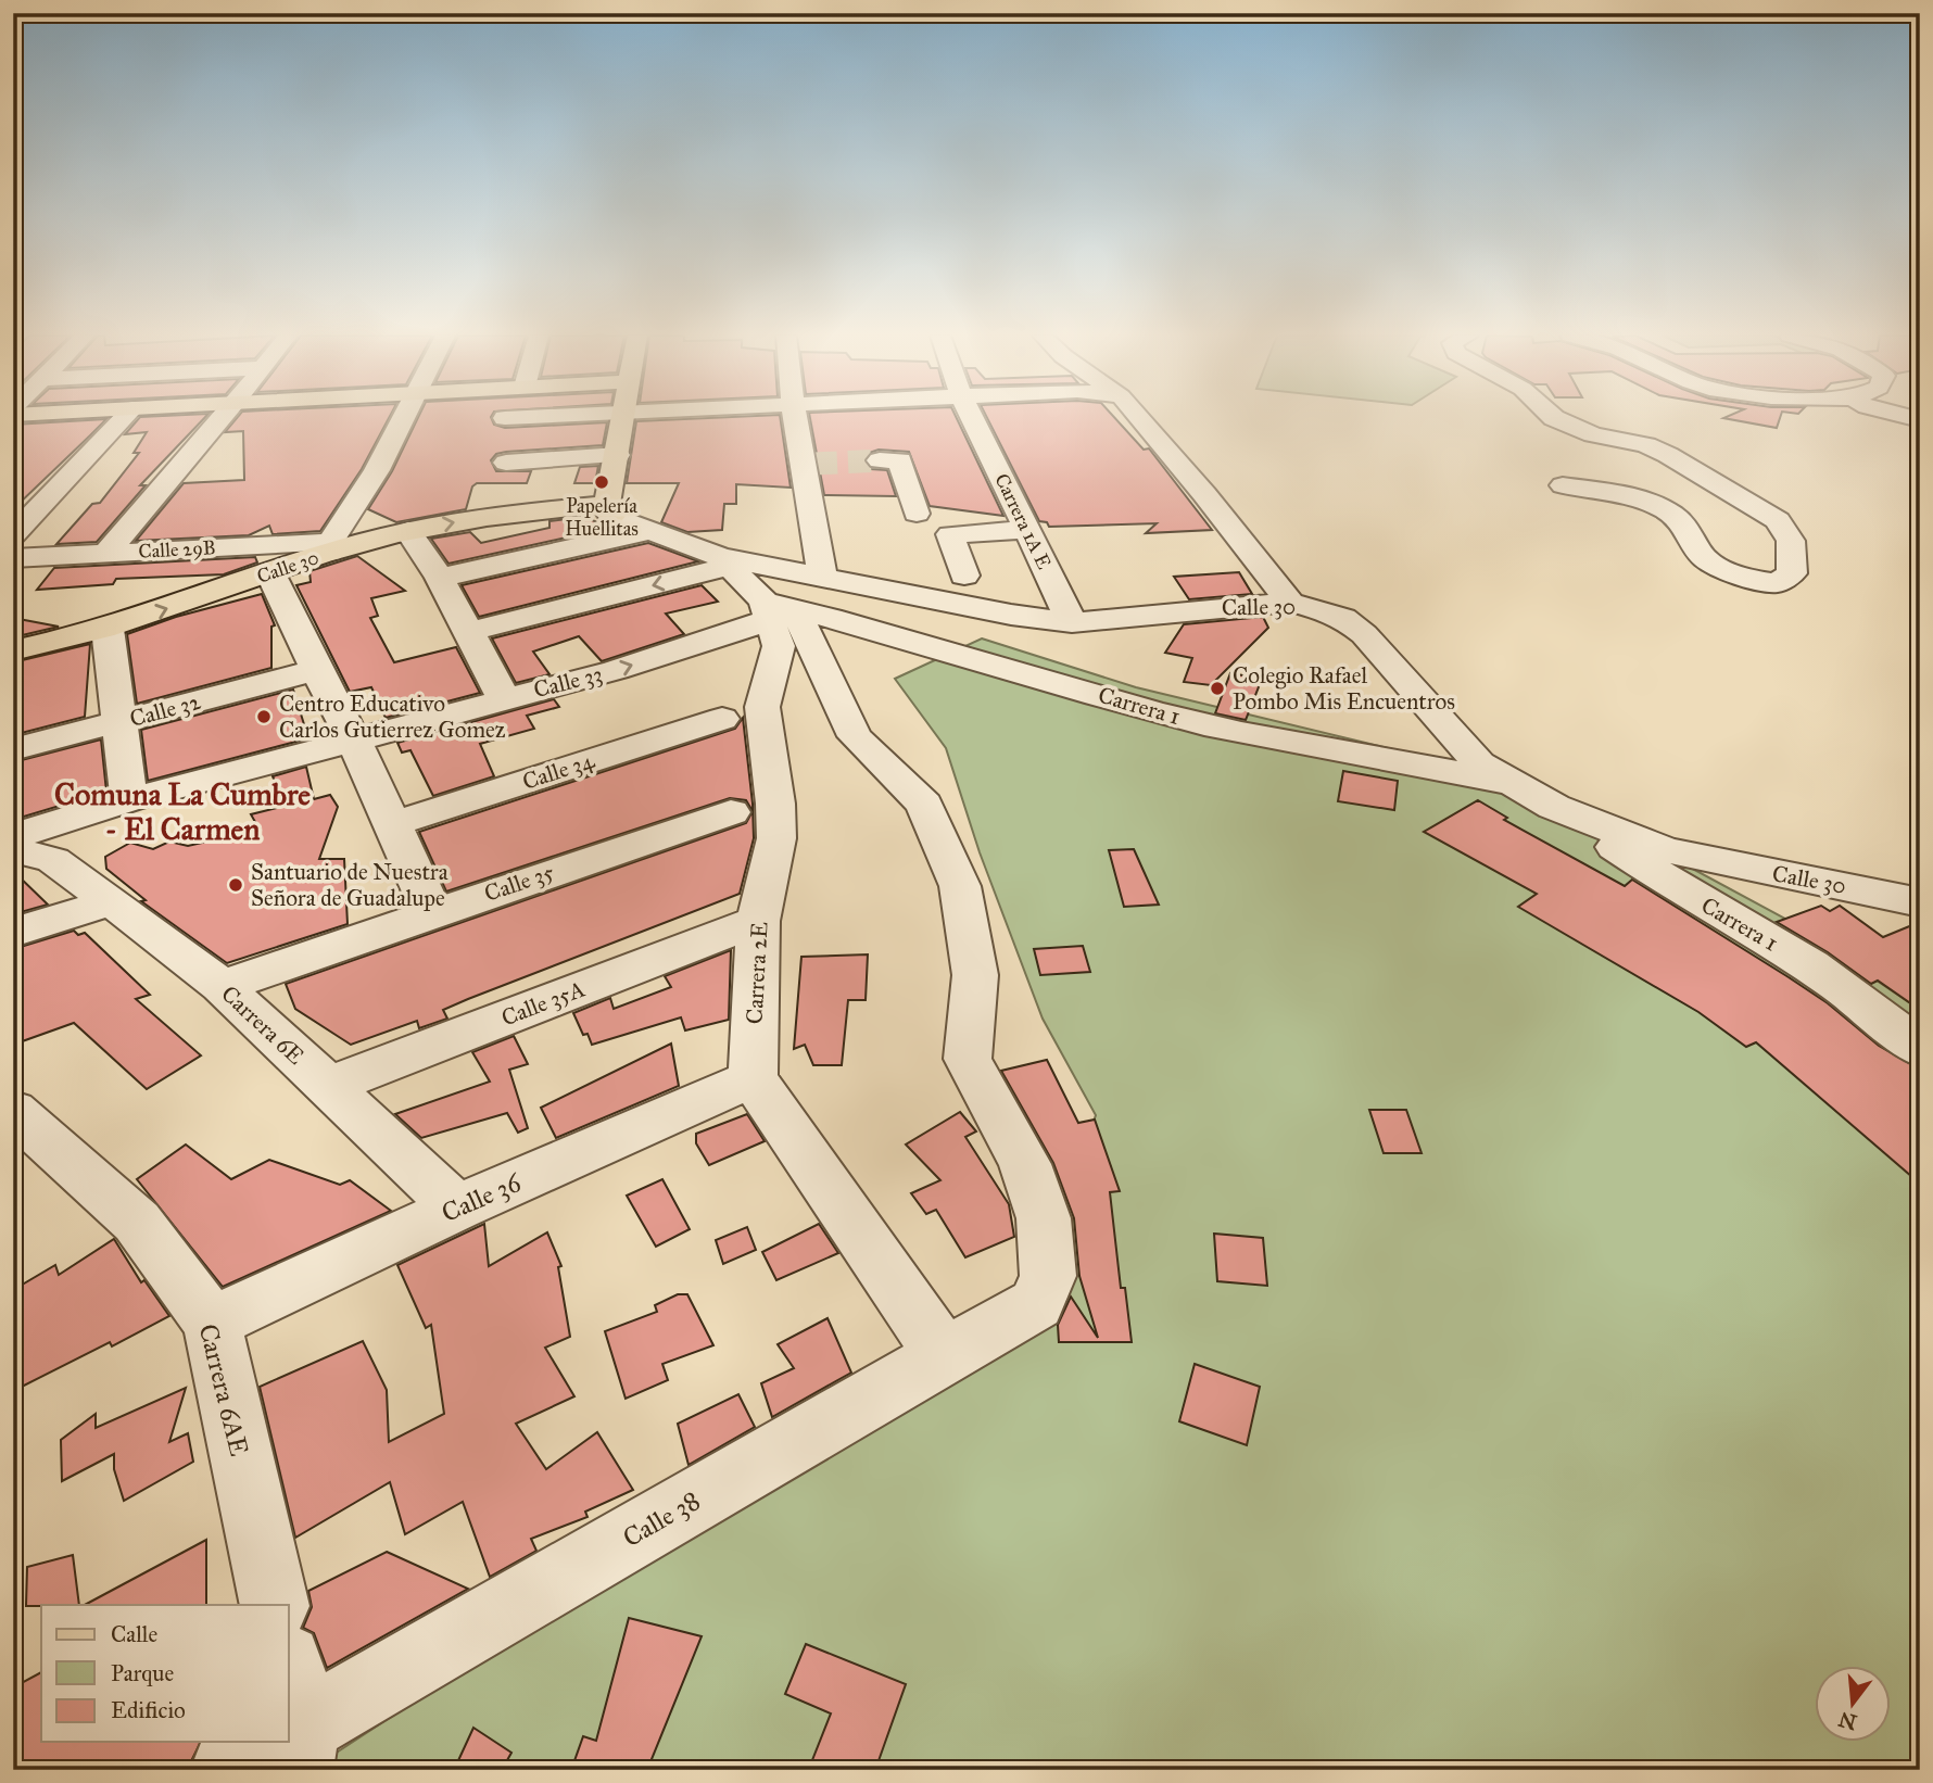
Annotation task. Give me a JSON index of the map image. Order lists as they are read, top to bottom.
{
  "streets": {
    "main road": ["Calle 30"],
    "street": [
      "Carrera 1A E",
      "Calle 29B",
      "Calle 33",
      "Carrera 1",
      "Calle 32",
      "Calle 34",
      "Calle 35",
      "Carrera 2E",
      "Calle 35A",
      "Carrera 6E",
      "Calle 36",
      "Carrera 6AE",
      "Calle 38"
    ]
  },
  "crossings": [
    ["Carrera 1A E", "Calle 30"],
    ["Calle 29B", "Calle 30"],
    ["Calle 30", "Carrera 1"],
    ["Calle 33", "Carrera 1"],
    ["Calle 33", "Carrera 2E"],
    ["Calle 33", "Carrera 6E"],
    ["Calle 33", "Calle 38"],
    ["Carrera 1", "Carrera 2E"],
    ["Carrera 1", "Calle 38"],
    ["Calle 35", "Carrera 6E"],
    ["Carrera 2E", "Calle 35A"],
    ["Carrera 2E", "Calle 36"],
    ["Carrera 2E", "Calle 38"],
    ["Calle 35A", "Carrera 6E"],
    ["Carrera 6E", "Calle 36"],
    ["Calle 36", "Carrera 6AE"]
  ],
  "districts": ["Comuna La Cumbre - El Carmen"],
  "places": [
    "Papelería Huellitas",
    "Colegio Rafael Pombo Mis Encuentros",
    "Centro Educativo Carlos Gutierrez Gomez",
    "Santuario de Nuestra Señora de Guadalupe"
  ],
  "legend": ["Calle", "Parque", "Edificio"],
  "north": "bottom"
}
